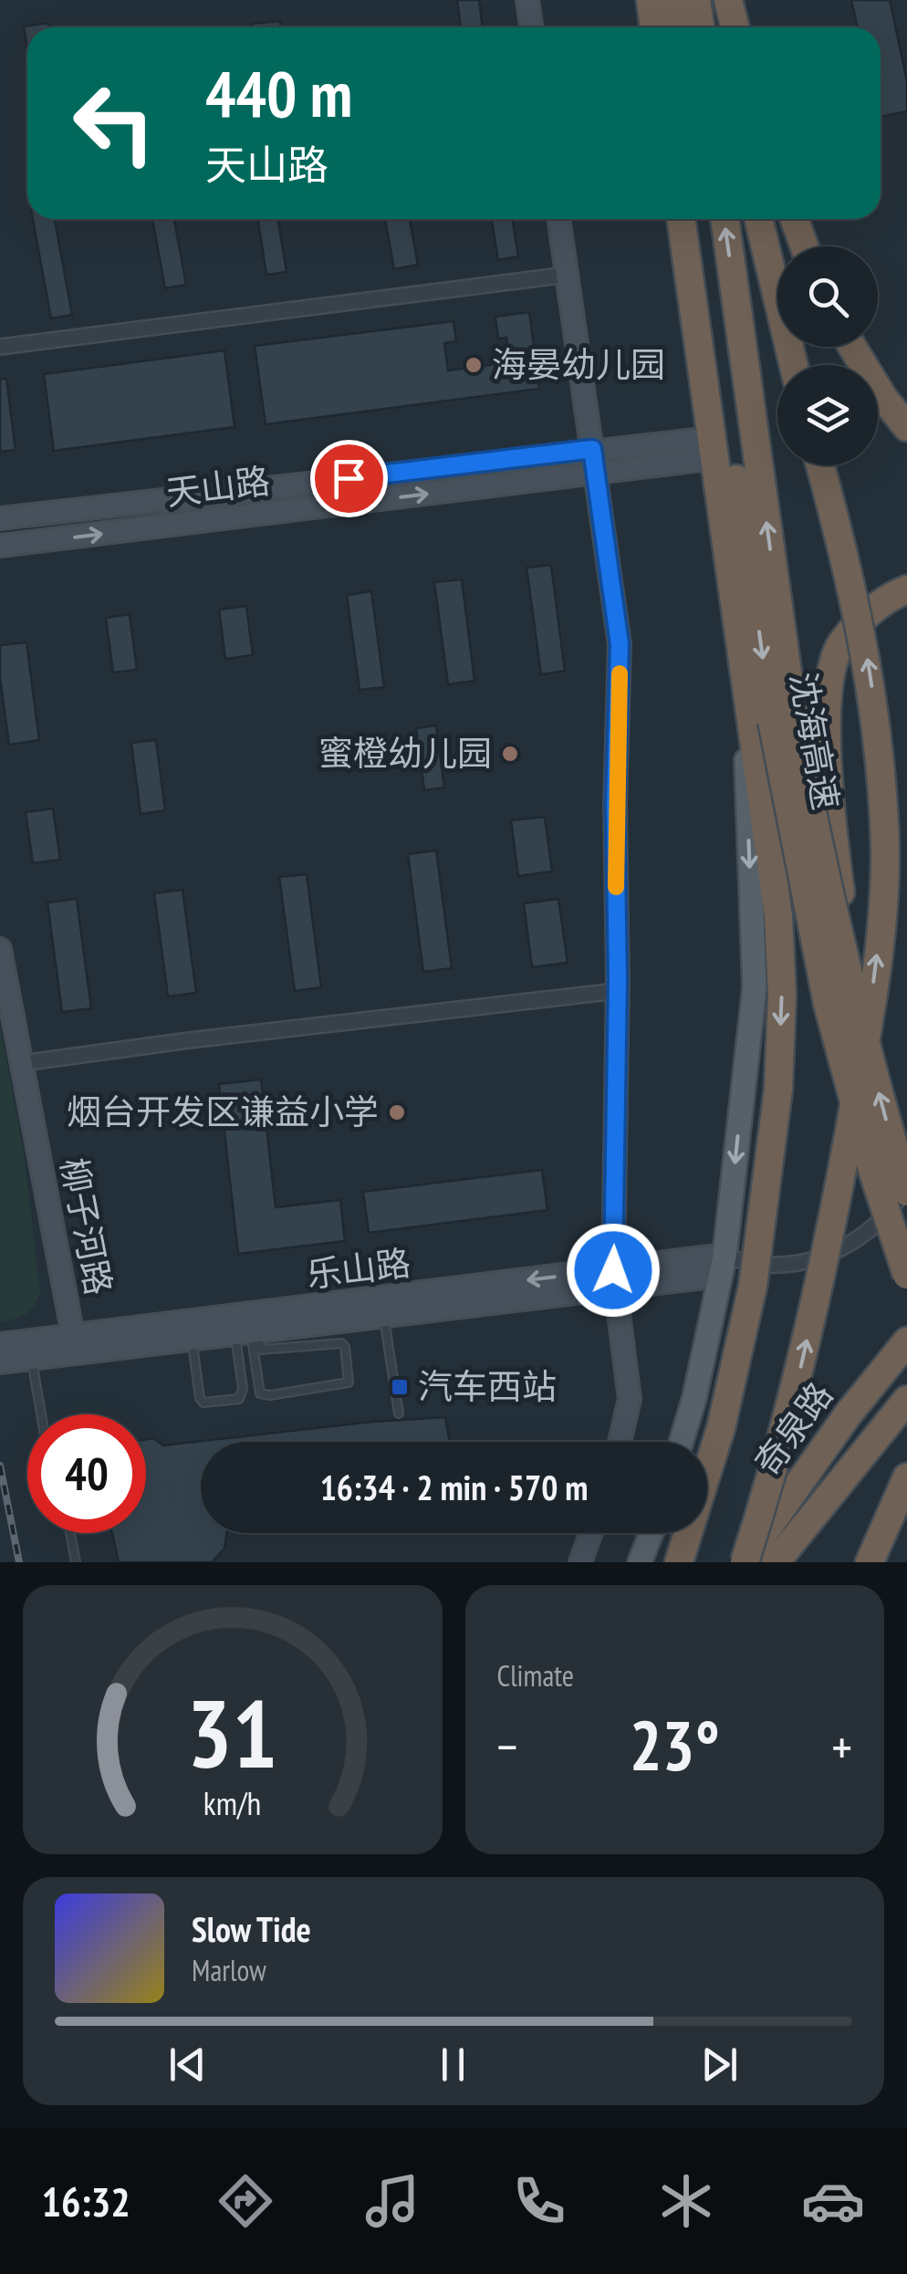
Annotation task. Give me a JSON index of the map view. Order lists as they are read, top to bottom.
{
  "streets": {
    "highway": ["沈海高速", "奇泉路"],
    "street": ["天山路", "柳子河路", "乐山路"]
  },
  "crossings": [
    ["柳子河路", "乐山路"]
  ],
  "places": {
    "other": ["海晏幼儿园", "蜜橙幼儿园", "烟台开发区谦益小学"],
    "transit": ["汽车西站"]
  },
  "page": {
    "turn": ["440 m", "天山路"],
    "limit": "40",
    "trip": "16:34 · 2 min · 570 m",
    "tile": "Climate",
    "heat": ["−", "23°", "+"],
    "song": ["Slow Tide", "Marlow"],
    "tabs": "16:32",
    "gauge": ["31", "km/h"]
  }
}
